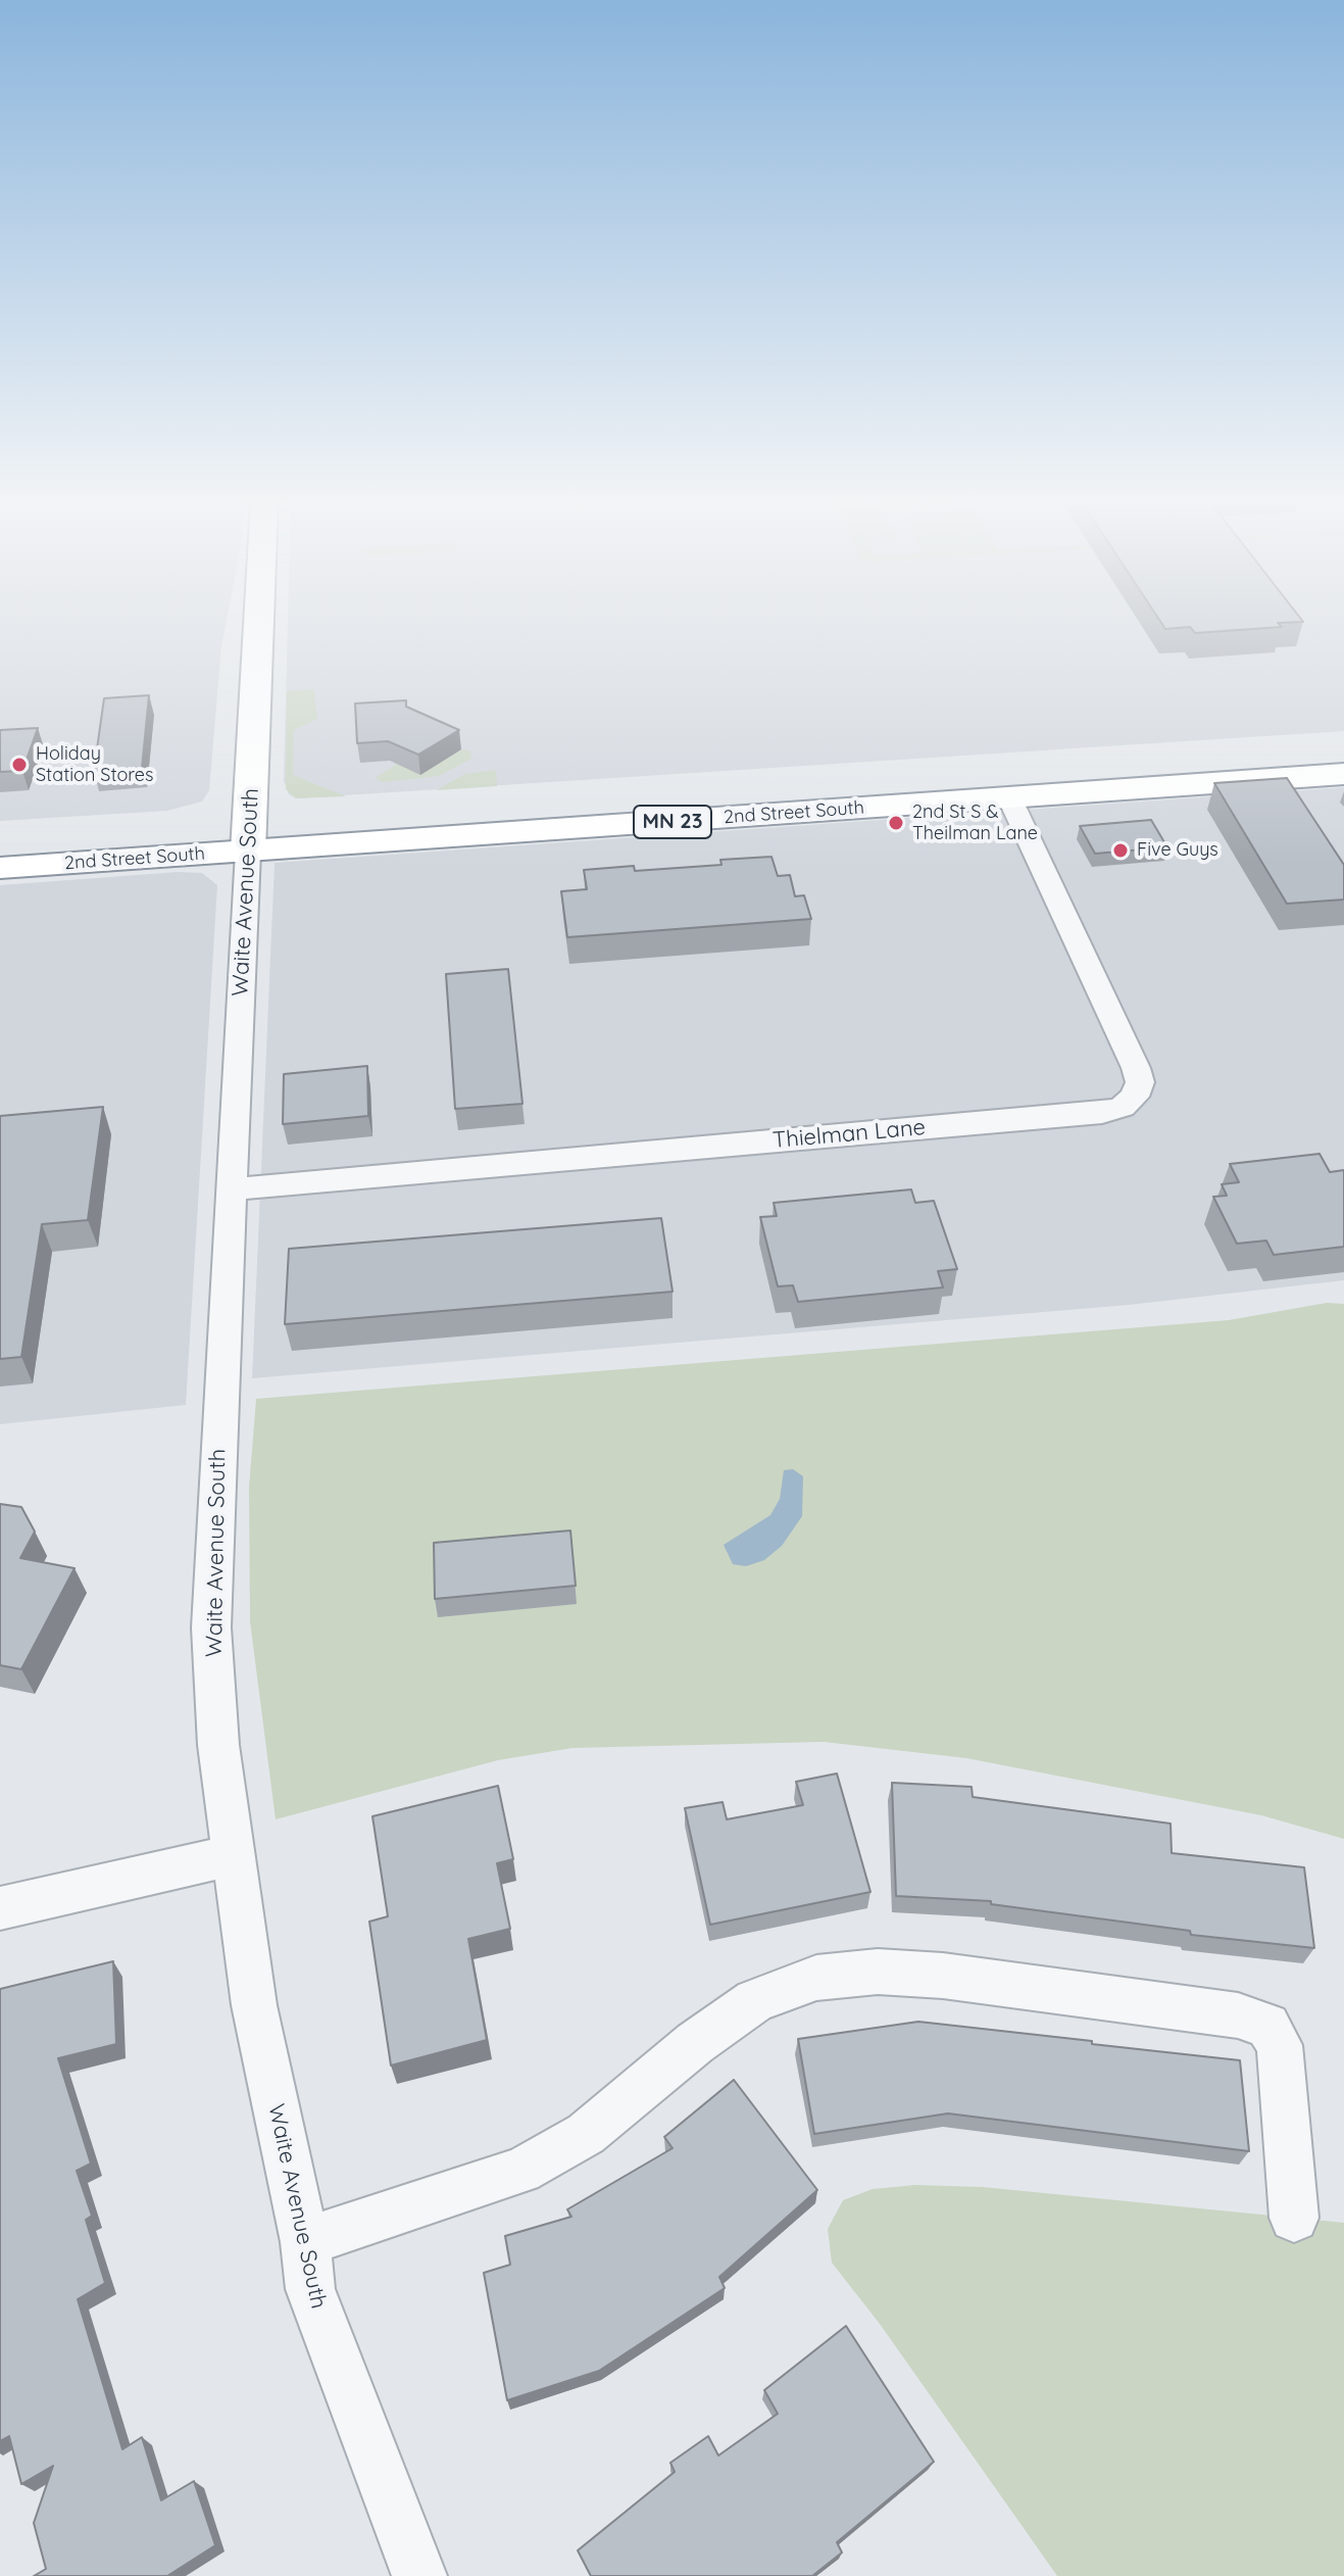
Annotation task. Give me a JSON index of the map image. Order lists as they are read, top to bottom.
{
  "streets": {
    "main road": ["2nd Street South", "MN 23", "Waite Avenue South"],
    "street": ["Thielman Lane"]
  },
  "crossings": [
    ["2nd Street South", "Waite Avenue South"],
    ["2nd Street South", "Thielman Lane"],
    ["Waite Avenue South", "Thielman Lane"]
  ],
  "places": ["Holiday Station Stores", "2nd St S & Theilman Lane", "Five Guys"]
}
